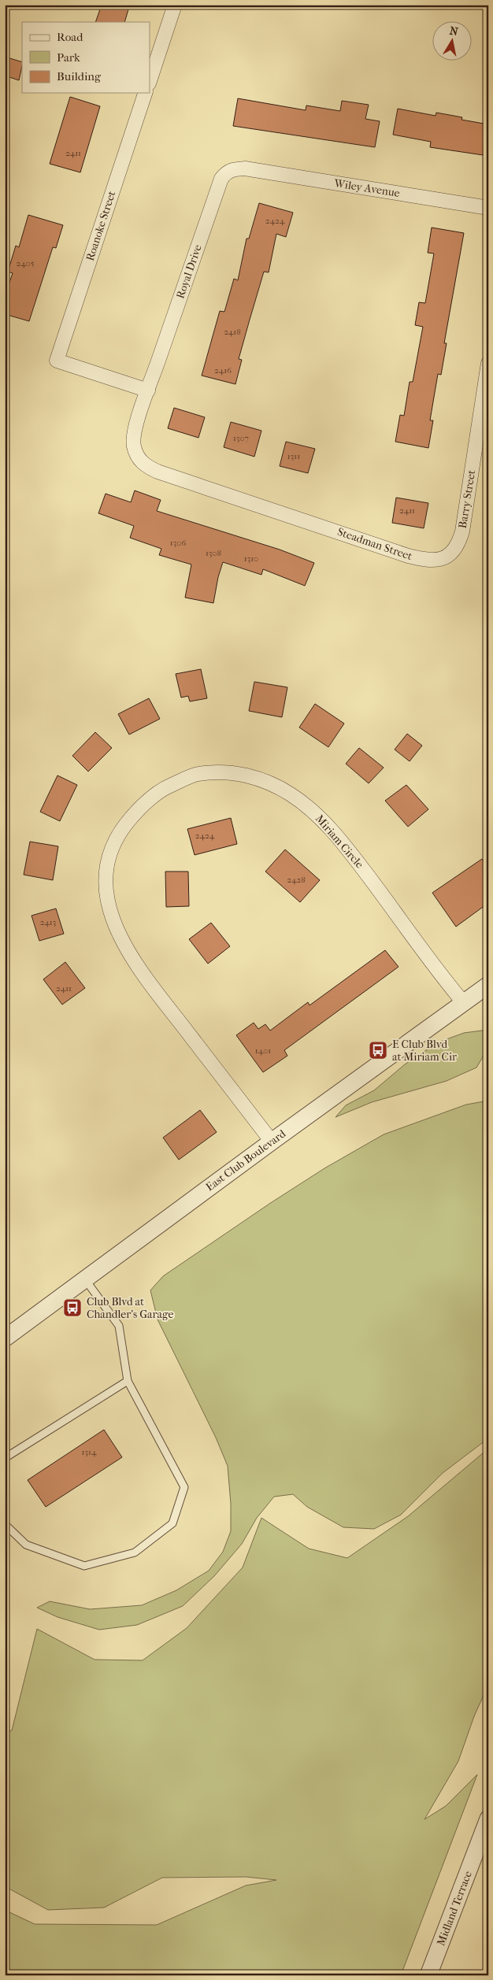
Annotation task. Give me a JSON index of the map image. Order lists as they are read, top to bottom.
{
  "streets": {
    "street": [
      "Wiley Avenue",
      "Roanoke Street",
      "Royal Drive",
      "Barry Street",
      "Steadman Street",
      "Miriam Circle",
      "East Club Boulevard",
      "Midland Terrace"
    ]
  },
  "crossings": [
    ["Wiley Avenue", "Royal Drive"],
    ["Roanoke Street", "Royal Drive"],
    ["Royal Drive", "Steadman Street"],
    ["Barry Street", "Steadman Street"],
    ["Miriam Circle", "East Club Boulevard"]
  ],
  "places": {
    "bus stop": ["E Club Blvd at Miriam Cir", "Club Blvd at Chandler's Garage"]
  },
  "house_numbers": [
    "2411",
    "2424",
    "2405",
    "2418",
    "2416",
    "1307",
    "1311",
    "2411",
    "1306",
    "1308",
    "1310",
    "2424",
    "2428",
    "2413",
    "2411",
    "1401",
    "1314"
  ],
  "legend": ["Road", "Park", "Building"],
  "north": "top"
}
